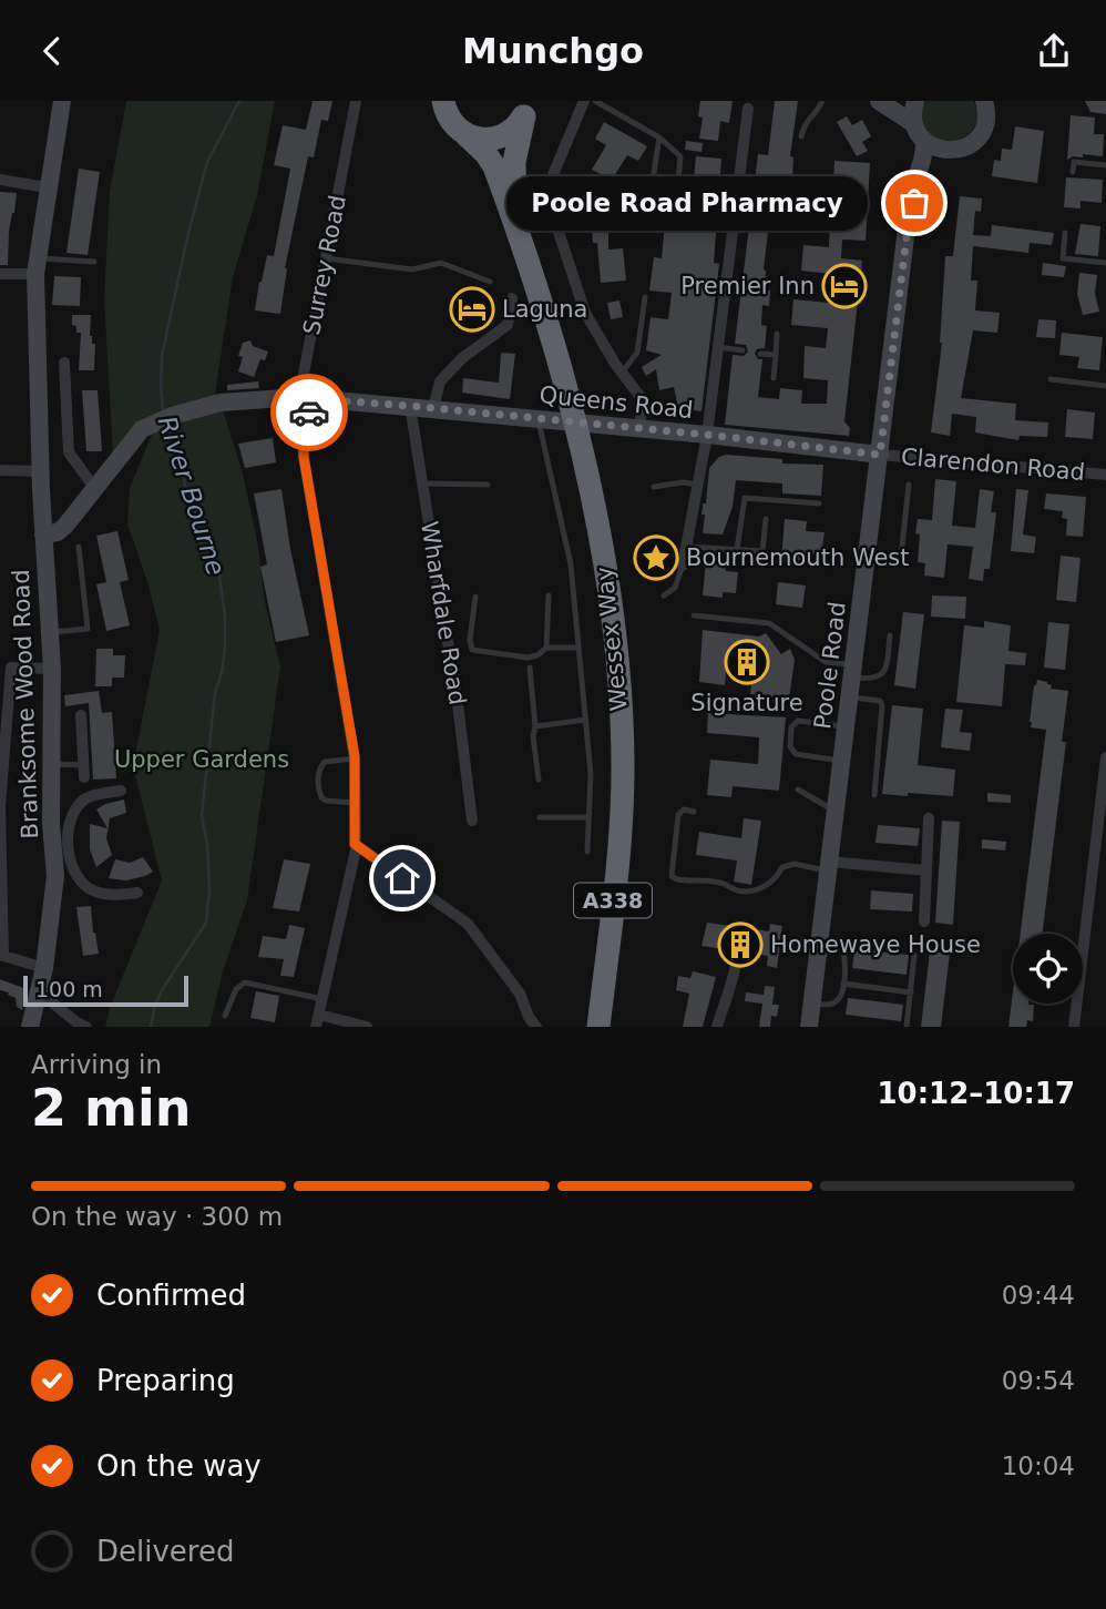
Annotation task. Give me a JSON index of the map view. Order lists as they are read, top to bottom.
{
  "streets": {
    "highway": ["Wessex Way", "A338"],
    "street": [
      "Surrey Road",
      "Queens Road",
      "Clarendon Road",
      "Wharfdale Road",
      "Poole Road",
      "Branksome Wood Road"
    ]
  },
  "crossings": [
    ["Surrey Road", "Queens Road"],
    ["Queens Road", "Clarendon Road"],
    ["Queens Road", "Wharfdale Road"],
    ["Queens Road", "Poole Road"],
    ["Queens Road", "Branksome Wood Road"],
    ["Clarendon Road", "Poole Road"]
  ],
  "water": ["River Bourne"],
  "parks": ["Upper Gardens"],
  "places": {
    "other": ["Poole Road Pharmacy"],
    "hotel": ["Premier Inn", "Laguna"],
    "place": ["Bournemouth West"],
    "building": ["Signature", "Homewaye House"]
  },
  "scale_bar": "100 m",
  "page": {
    "header": "Munchgo",
    "bubble": "Poole Road Pharmacy",
    "scale": "100 m",
    "heading": ["2 min", "Arriving in", "10:12–10:17"],
    "bar": "On the way · 300 m",
    "list": [
      ["Confirmed", "09:44"],
      ["Preparing", "09:54"],
      ["On the way", "10:04"],
      "Delivered"
    ]
  }
}
